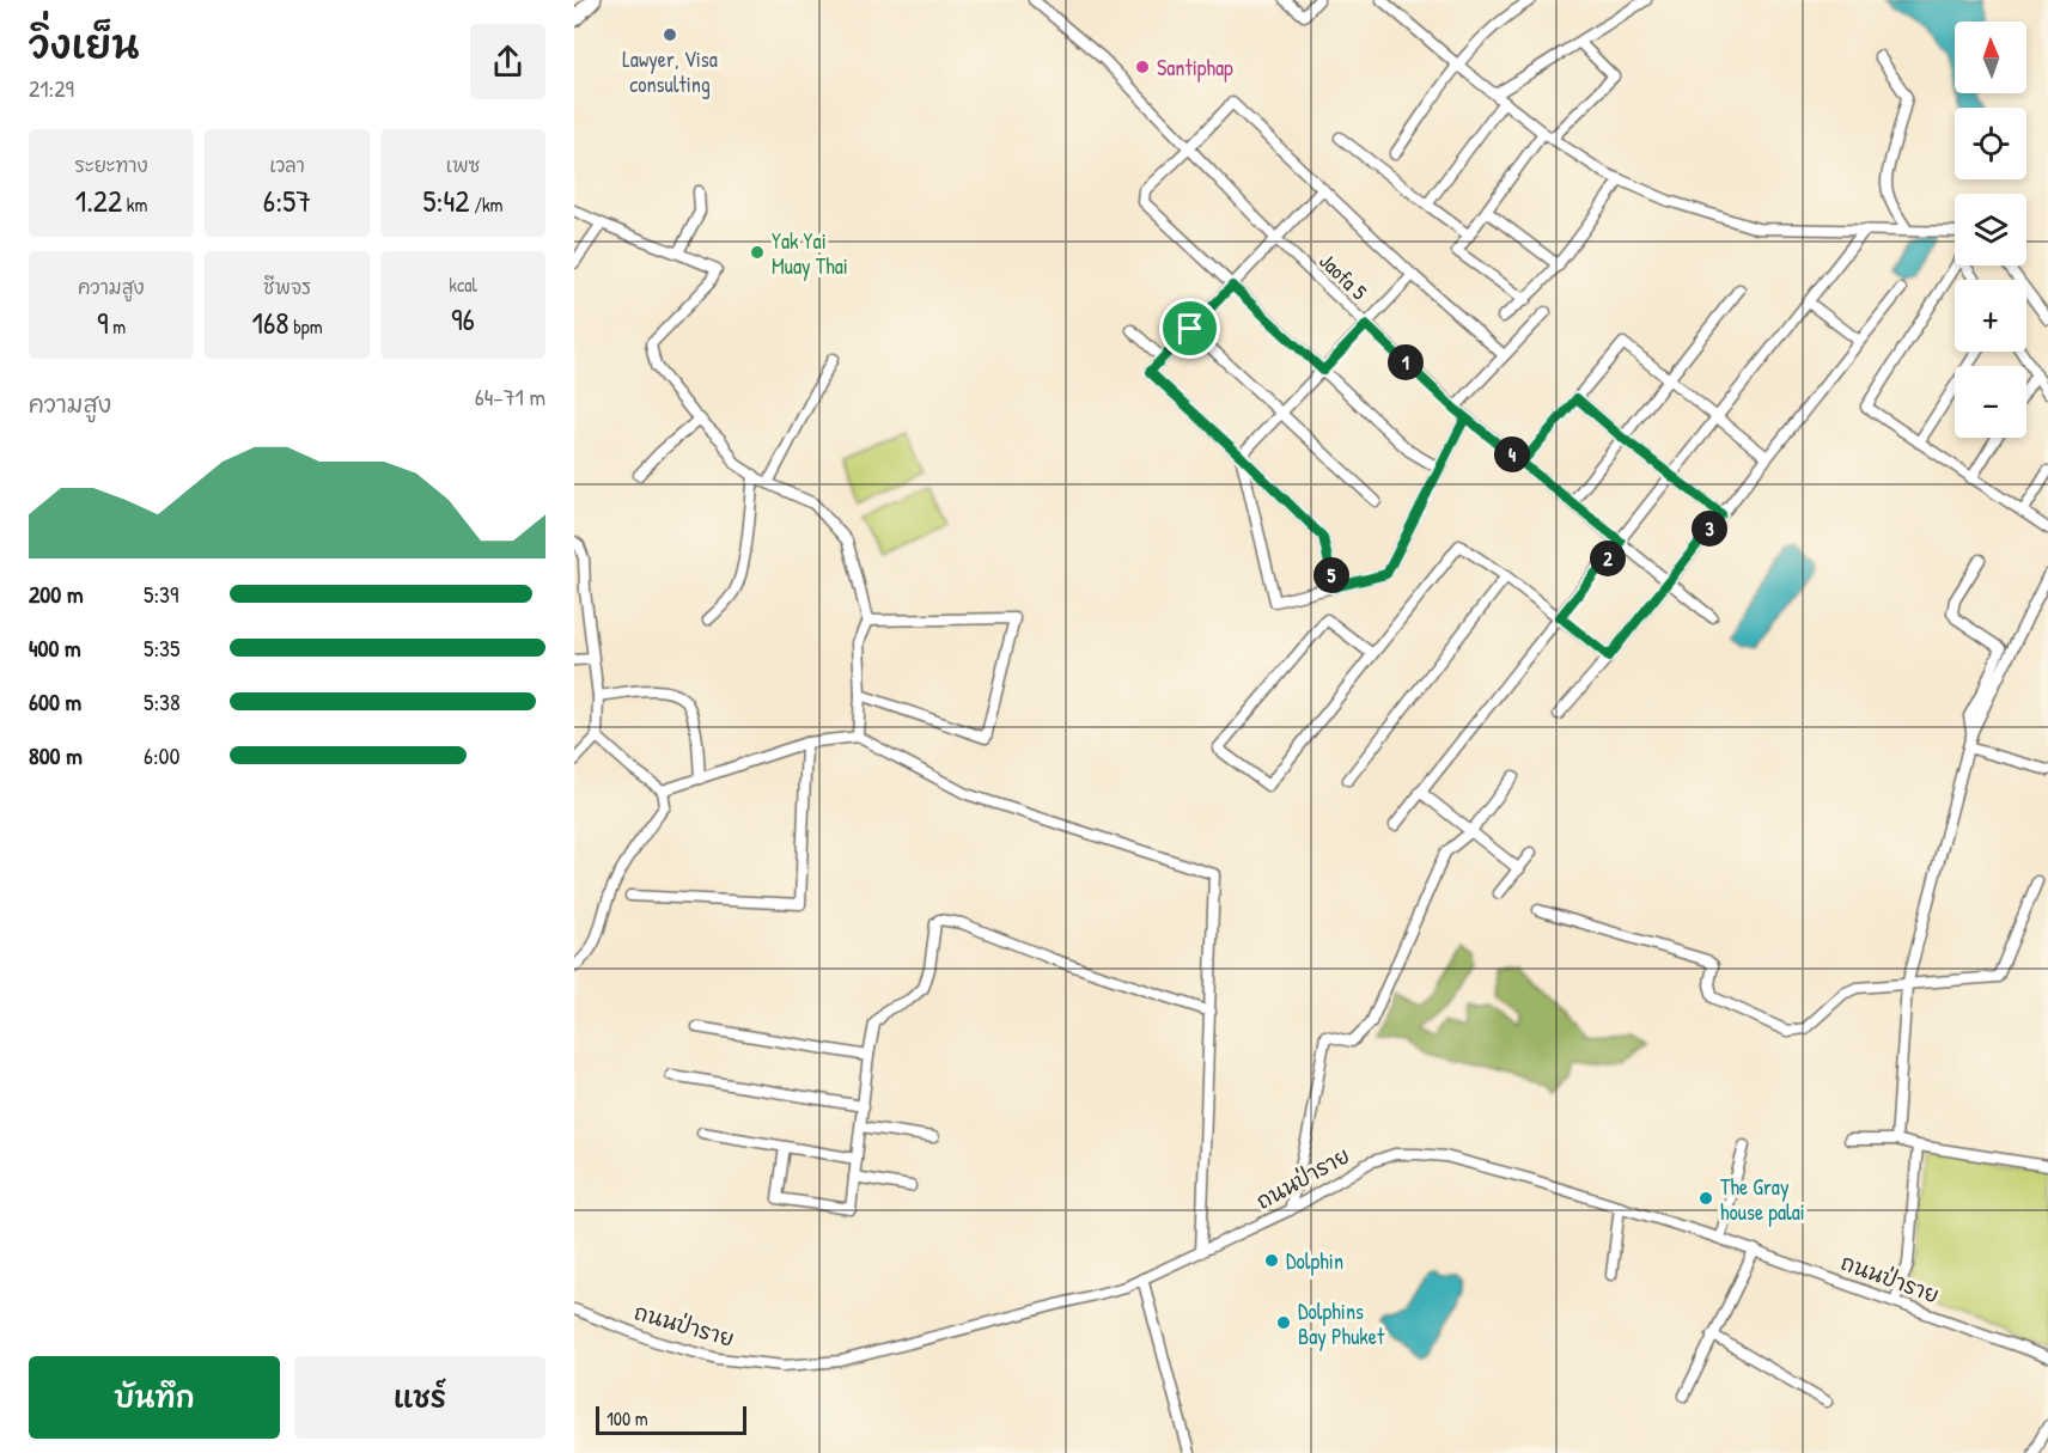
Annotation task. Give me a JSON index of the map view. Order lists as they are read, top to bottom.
{
  "streets": {
    "street": ["Jaofa 5", "ถนนป่าราย"]
  },
  "places": [
    "Lawyer, Visa consulting",
    "Santiphap",
    "Yak Yai Muay Thai",
    "The Gray house palai",
    "Dolphin",
    "Dolphins Bay Phuket"
  ],
  "scale_bar": "100 m",
  "north": "top",
  "page": {
    "heading": ["วิ่งเย็น", "21:29"],
    "map_buttons": ["+", "−"],
    "stats": [
      ["ระยะทาง", "1.22 km"],
      ["เวลา", "6:57"],
      ["เพซ", "5:42 /km"],
      ["ความสูง", "9 m"],
      ["ชีพจร", "168 bpm"],
      ["kcal", "96"]
    ],
    "pins": [
      "1",
      "4",
      "3",
      "2",
      "5"
    ],
    "chart": ["ความสูง", "64–71 m"],
    "list": [
      {
        "name": "200 m",
        "note": "5:39"
      },
      {
        "name": "400 m",
        "note": "5:35"
      },
      {
        "name": "600 m",
        "note": "5:38"
      },
      {
        "name": "800 m",
        "note": "6:00"
      }
    ],
    "buttons": ["บันทึก", "แชร์"],
    "scale": "100 m"
  }
}
